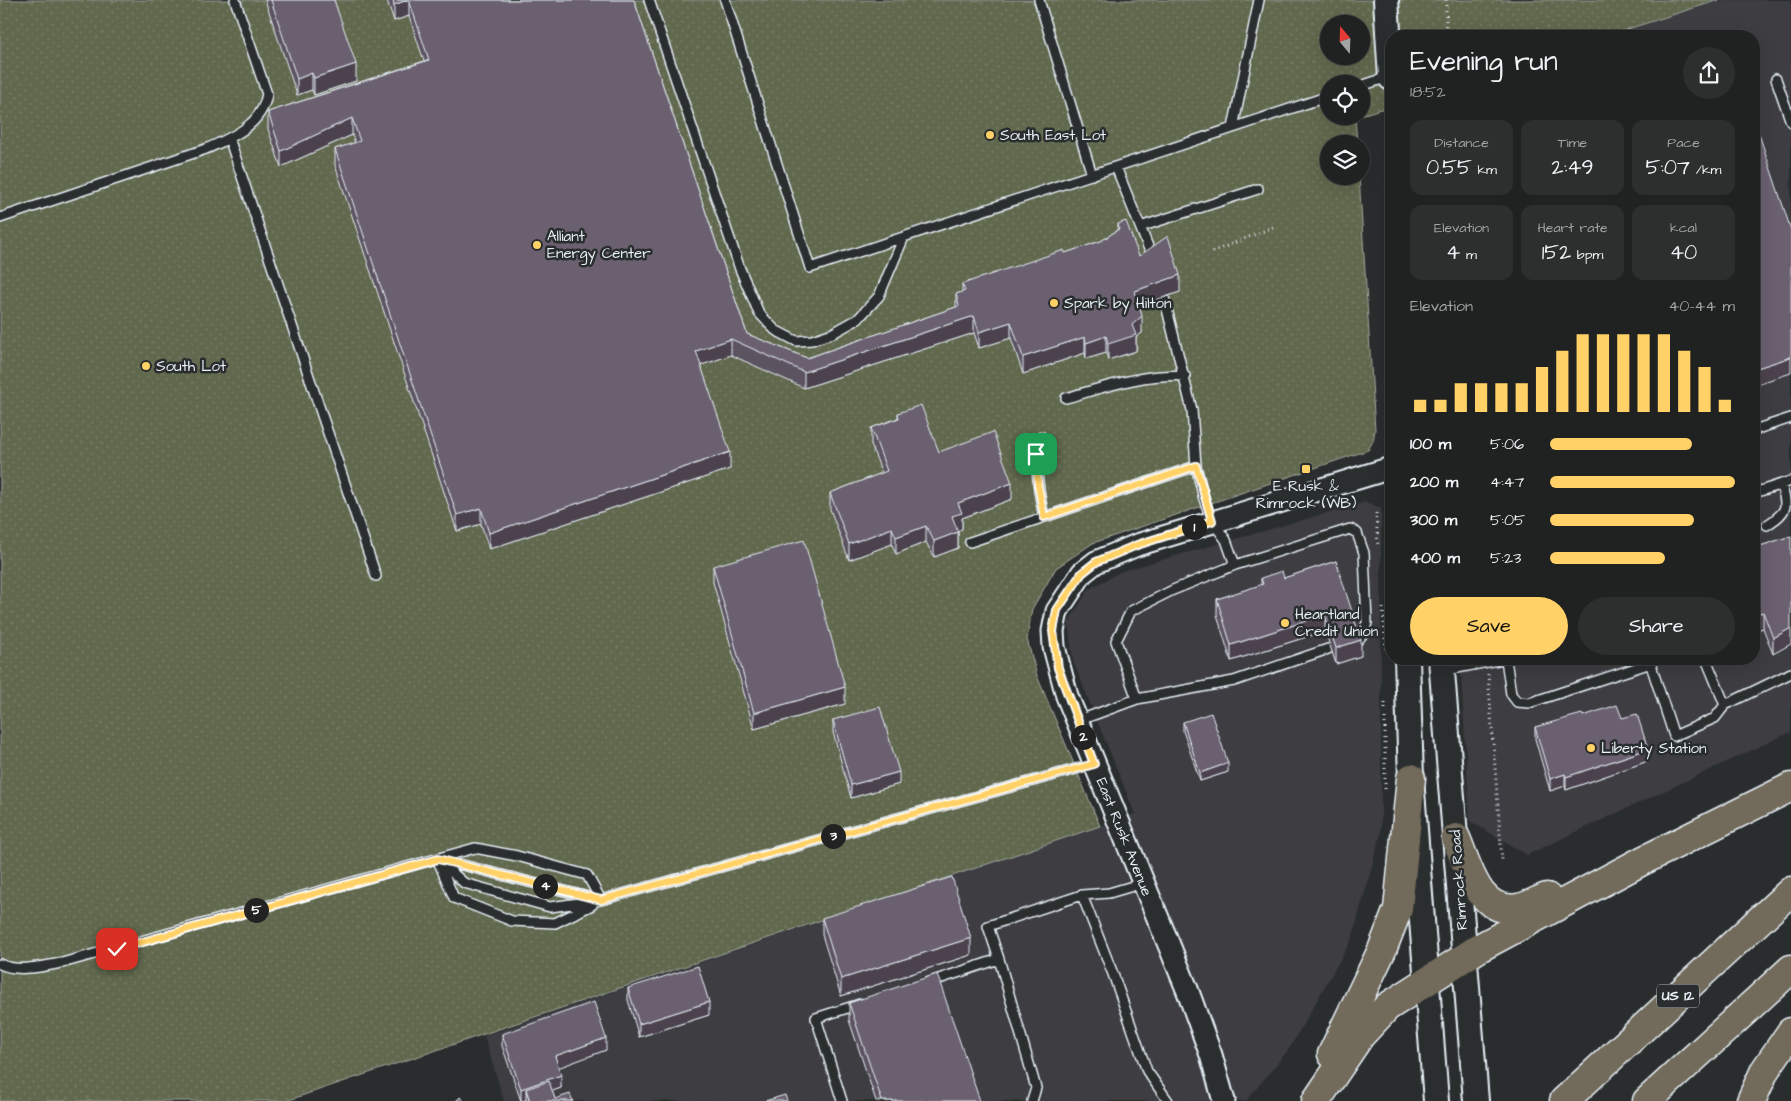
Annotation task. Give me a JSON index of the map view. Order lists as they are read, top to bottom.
{
  "streets": {
    "highway": ["US 12"],
    "main road": ["Rimrock Road"],
    "street": ["East Rusk Avenue"]
  },
  "places": {
    "other": [
      "South East Lot",
      "Alliant Energy Center",
      "Spark by Hilton",
      "South Lot",
      "Heartland Credit Union",
      "Liberty Station"
    ],
    "transit": ["E Rusk & Rimrock (WB)"]
  },
  "north": "top",
  "page": {
    "heading": ["Evening run", "18:52"],
    "stats": [
      ["Distance", "0.55 km"],
      ["Time", "2:49"],
      ["Pace", "5:07 /km"],
      ["Elevation", "4 m"],
      ["Heart rate", "152 bpm"],
      ["kcal", "40"]
    ],
    "chart": ["Elevation", "40–44 m"],
    "list": [
      {
        "name": "100 m",
        "note": "5:06"
      },
      {
        "name": "200 m",
        "note": "4:47"
      },
      {
        "name": "300 m",
        "note": "5:05"
      },
      {
        "name": "400 m",
        "note": "5:23"
      }
    ],
    "pins": [
      "1",
      "2",
      "3",
      "4",
      "5"
    ],
    "buttons": ["Save", "Share"]
  }
}
